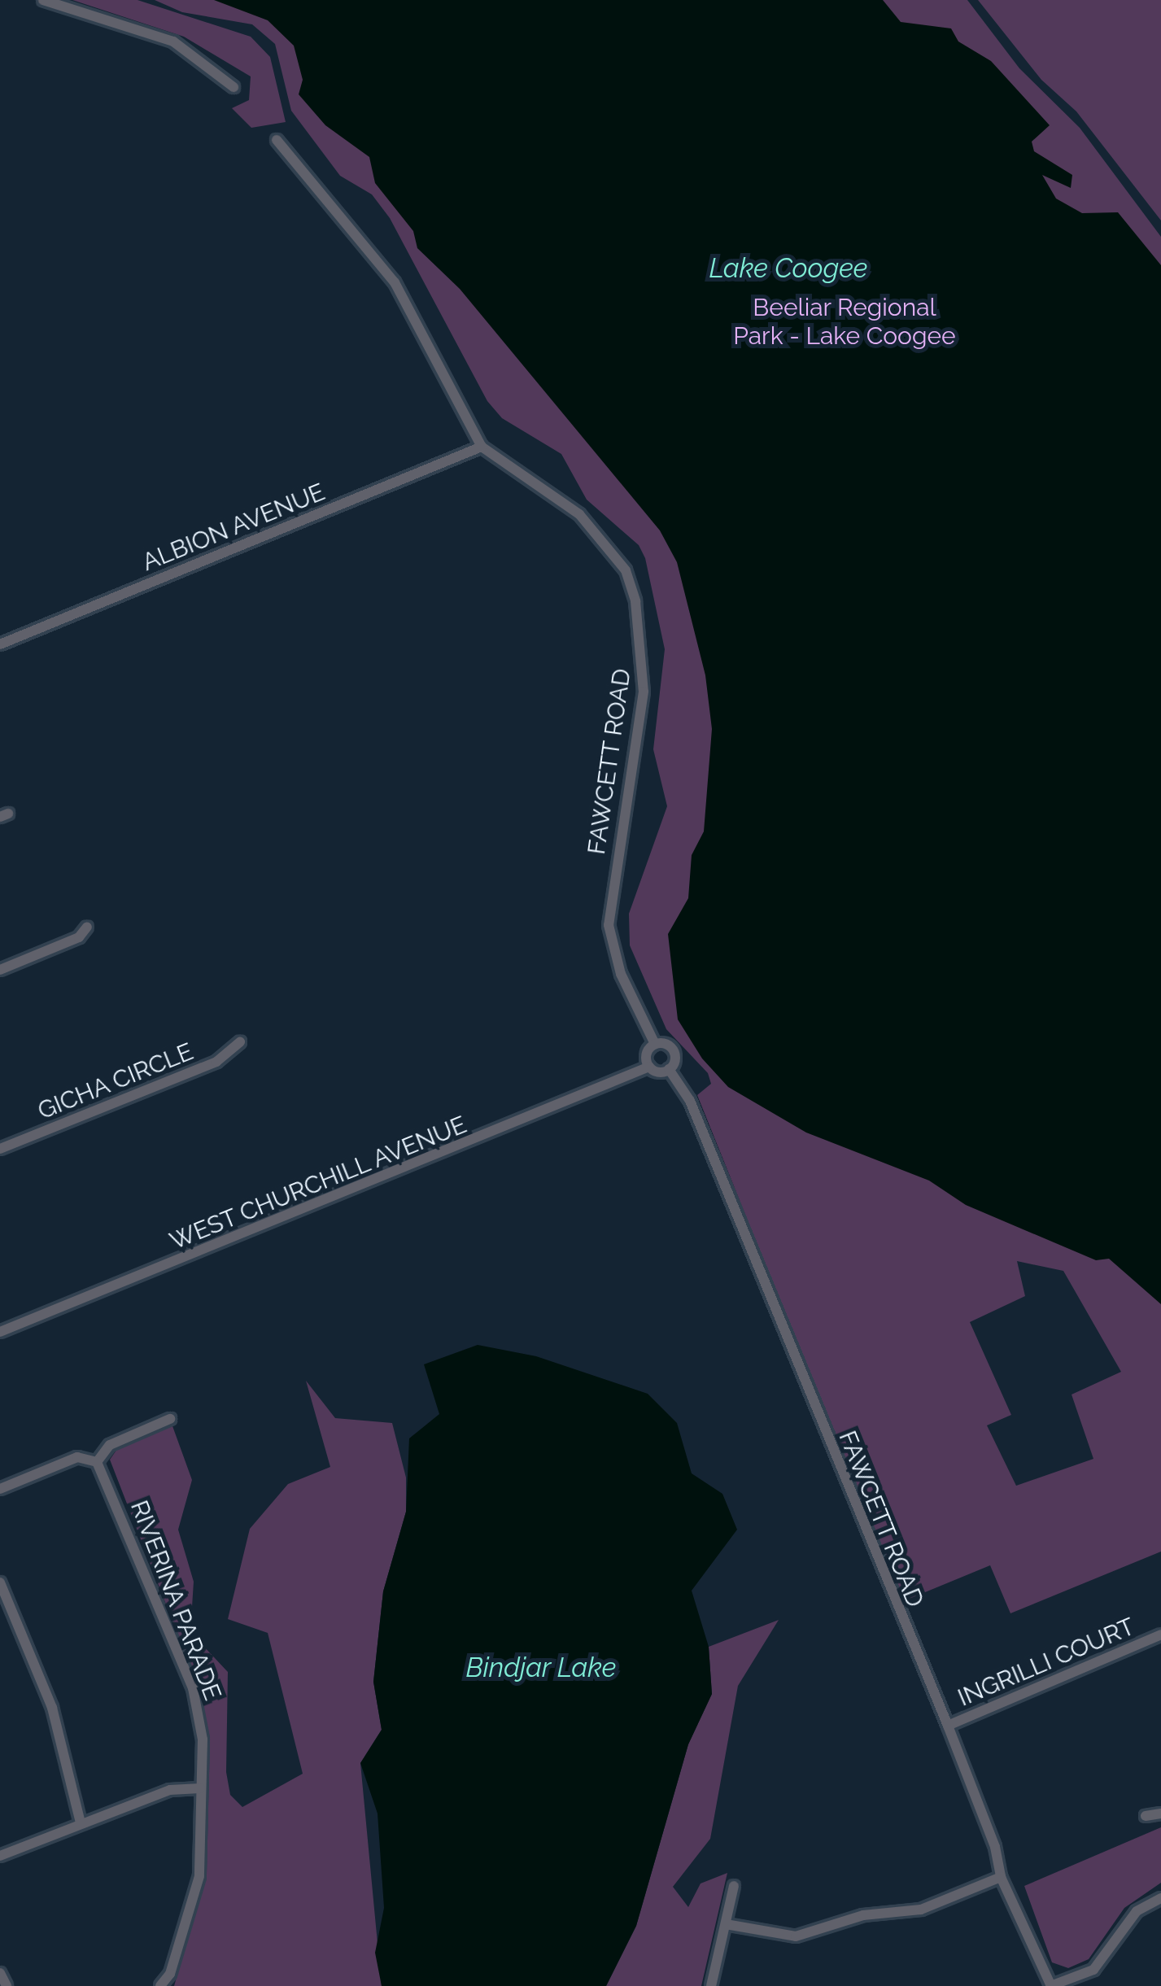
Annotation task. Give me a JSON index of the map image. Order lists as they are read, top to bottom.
{
  "streets": {
    "street": [
      "ALBION AVENUE",
      "FAWCETT ROAD",
      "GICHA CIRCLE",
      "WEST CHURCHILL AVENUE",
      "RIVERINA PARADE",
      "INGRILLI COURT"
    ]
  },
  "crossings": [
    ["ALBION AVENUE", "FAWCETT ROAD"],
    ["FAWCETT ROAD", "INGRILLI COURT"]
  ],
  "water": ["Lake Coogee", "Bindjar Lake"],
  "parks": ["Beeliar Regional Park - Lake Coogee"]
}
